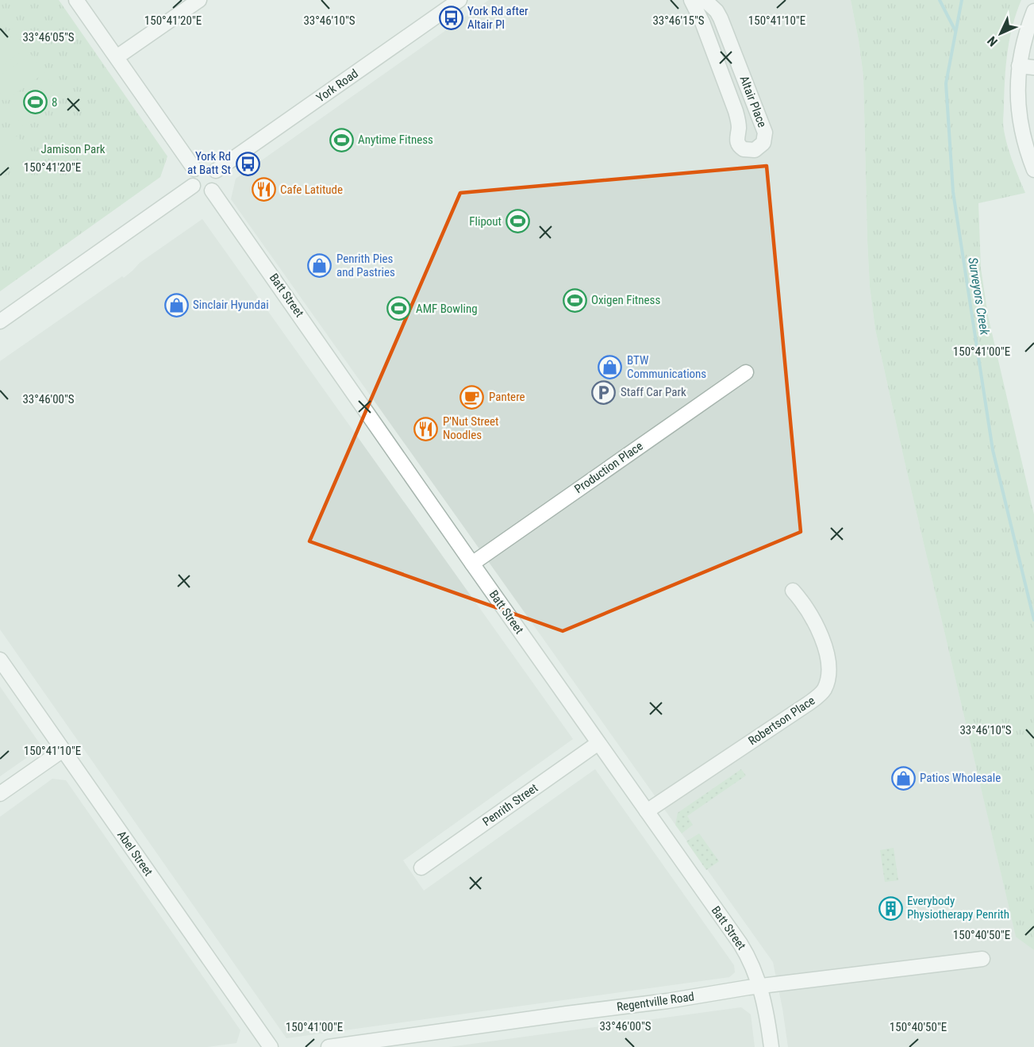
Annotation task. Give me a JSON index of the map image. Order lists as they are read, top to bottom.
{
  "streets": {
    "street": [
      "York Road",
      "Altair Place",
      "Batt Street",
      "Production Place",
      "Robertson Place",
      "Penrith Street",
      "Abel Street",
      "Regentville Road"
    ]
  },
  "crossings": [
    ["York Road", "Batt Street"],
    ["Batt Street", "Production Place"],
    ["Batt Street", "Robertson Place"],
    ["Batt Street", "Penrith Street"],
    ["Batt Street", "Regentville Road"]
  ],
  "water": ["Surveyors Creek"],
  "parks": ["Jamison Park"],
  "places": {
    "bus stop": ["York Rd after Altair Pl", "York Rd at Batt St"],
    "sports": [
      "8",
      "Anytime Fitness",
      "Flipout",
      "Oxigen Fitness",
      "AMF Bowling"
    ],
    "restaurant": ["Cafe Latitude", "P'Nut Street Noodles"],
    "shop": [
      "Penrith Pies and Pastries",
      "Sinclair Hyundai",
      "BTW Communications",
      "Patios Wholesale"
    ],
    "parking": ["Staff Car Park"],
    "cafe": ["Pantere"],
    "building": ["Everybody Physiotherapy Penrith"]
  },
  "north": "bottom left",
  "coordinates": [
    "150°41'20\"E",
    "150°41'10\"E",
    "33°46'10\"S",
    "33°46'15\"S",
    "33°46'05\"S",
    "150°41'00\"E",
    "33°46'00\"S",
    "150°40'50\"E"
  ]
}
